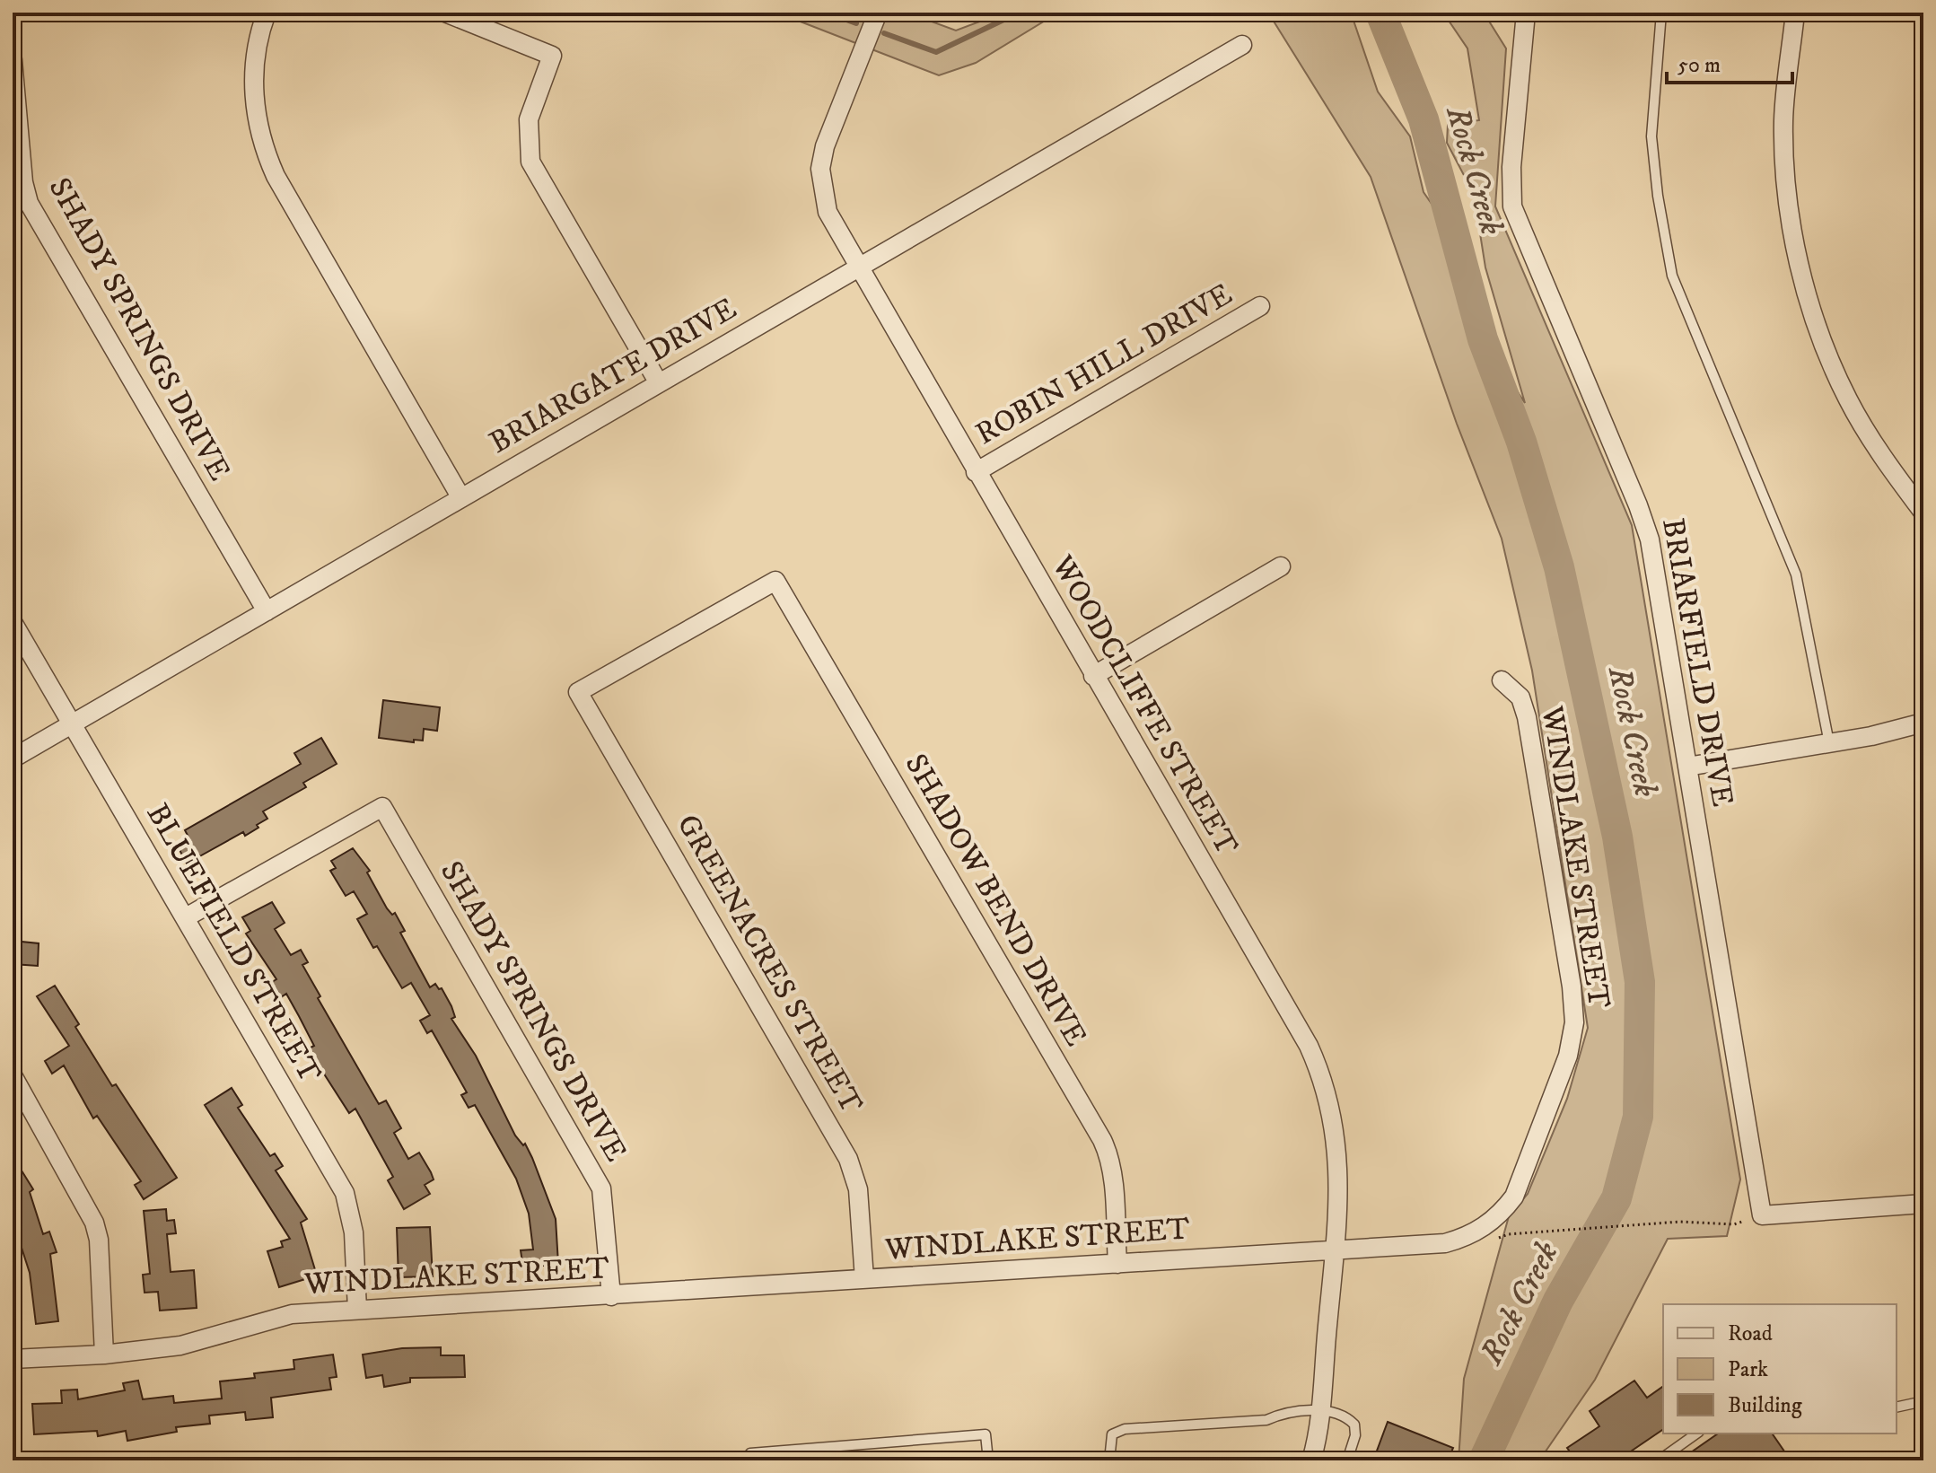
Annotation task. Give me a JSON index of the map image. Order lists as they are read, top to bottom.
{
  "streets": {
    "street": [
      "SHADY SPRINGS DRIVE",
      "ROBIN HILL DRIVE",
      "BRIARGATE DRIVE",
      "BRIARFIELD DRIVE",
      "WOODCLIFFE STREET",
      "WINDLAKE STREET",
      "SHADOW BEND DRIVE",
      "BLUEFIELD STREET",
      "GREENACRES STREET"
    ]
  },
  "crossings": [
    ["SHADY SPRINGS DRIVE", "BRIARGATE DRIVE"],
    ["SHADY SPRINGS DRIVE", "WINDLAKE STREET"],
    ["SHADY SPRINGS DRIVE", "BLUEFIELD STREET"],
    ["ROBIN HILL DRIVE", "WOODCLIFFE STREET"],
    ["BRIARGATE DRIVE", "WOODCLIFFE STREET"],
    ["BRIARGATE DRIVE", "BLUEFIELD STREET"],
    ["WOODCLIFFE STREET", "WINDLAKE STREET"],
    ["WINDLAKE STREET", "SHADOW BEND DRIVE"],
    ["WINDLAKE STREET", "BLUEFIELD STREET"],
    ["WINDLAKE STREET", "GREENACRES STREET"],
    ["SHADOW BEND DRIVE", "GREENACRES STREET"]
  ],
  "water": ["Rock Creek"],
  "legend": ["Road", "Park", "Building"],
  "scale_bar": "50 m"
}
